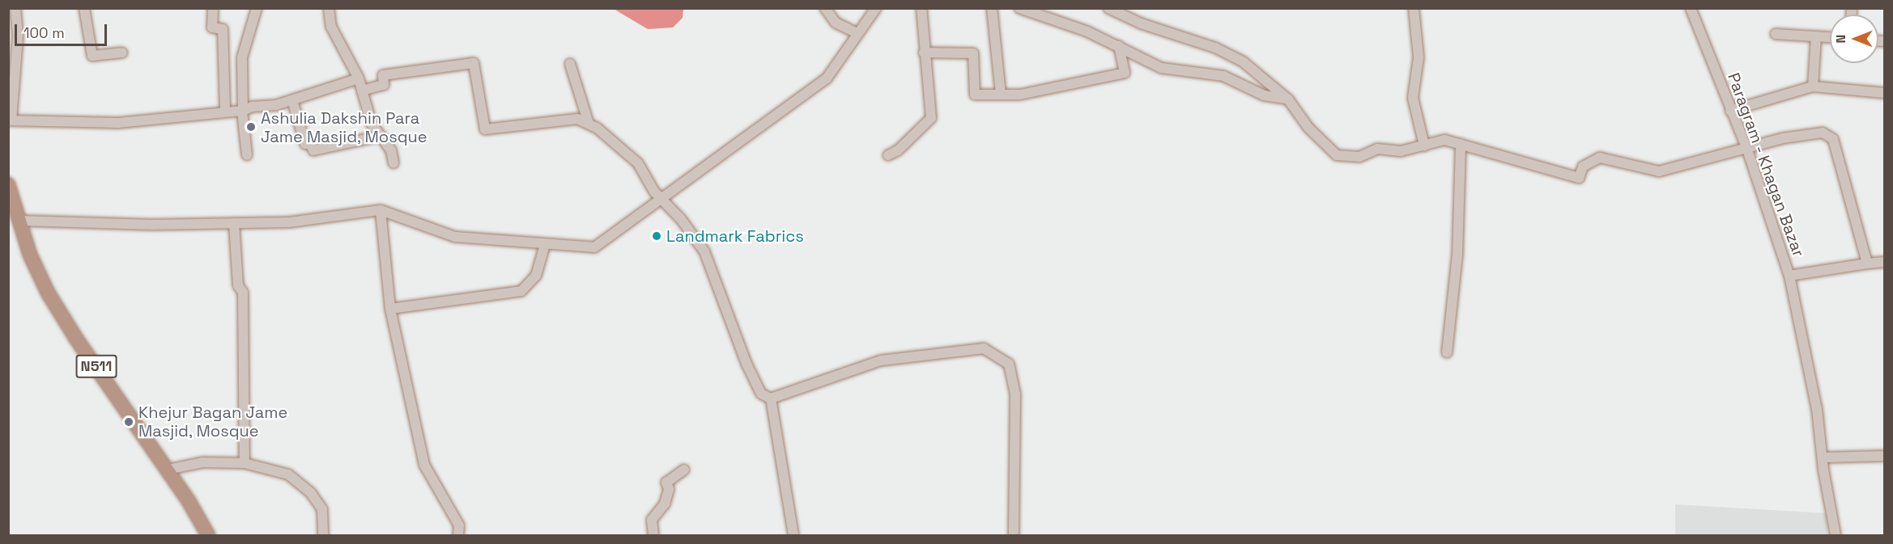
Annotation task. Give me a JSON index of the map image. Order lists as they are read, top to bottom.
{
  "streets": {
    "highway": ["N511"],
    "street": ["Paragram - Khagan Bazar"]
  },
  "places": ["Ashulia Dakshin Para Jame Masjid, Mosque", "Landmark Fabrics", "Khejur Bagan Jame Masjid, Mosque"],
  "scale_bar": "100 m",
  "north": "left"
}
